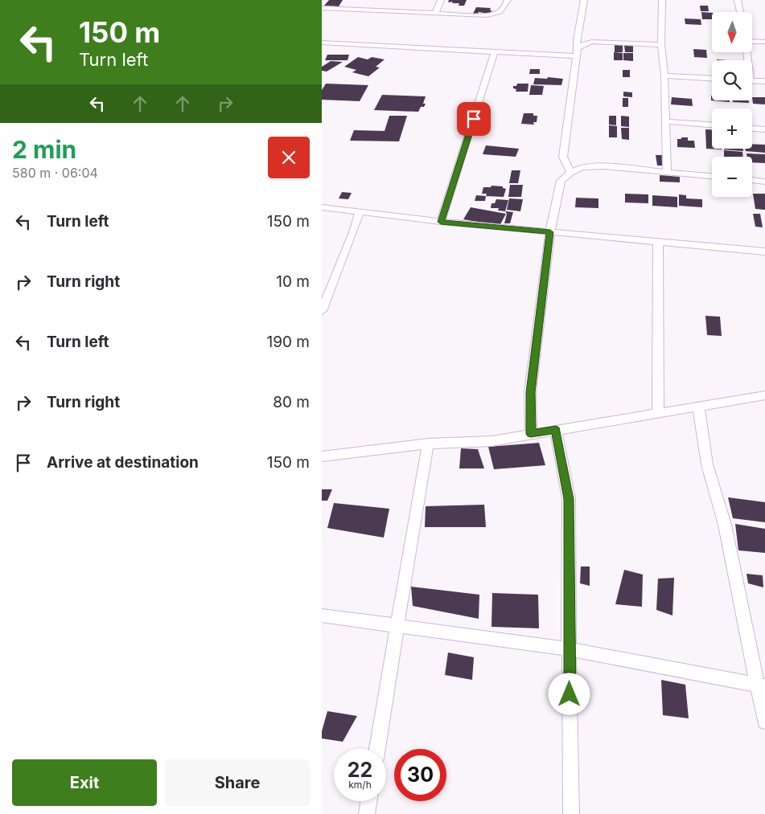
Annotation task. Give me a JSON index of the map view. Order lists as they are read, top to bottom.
{
  "north": "bottom",
  "page": {
    "turn": ["150 m", "Turn left"],
    "map_buttons": ["+", "−"],
    "heading": ["2 min", "580 m · 06:04"],
    "list": [
      {
        "name": "Turn left",
        "value": "150 m"
      },
      {
        "name": "Turn right",
        "value": "10 m"
      },
      {
        "name": "Turn left",
        "value": "190 m"
      },
      {
        "name": "Turn right",
        "value": "80 m"
      },
      {
        "name": "Arrive at destination",
        "value": "150 m"
      }
    ],
    "speed": "22 km/h",
    "limit": "30",
    "buttons": ["Exit", "Share"]
  }
}
